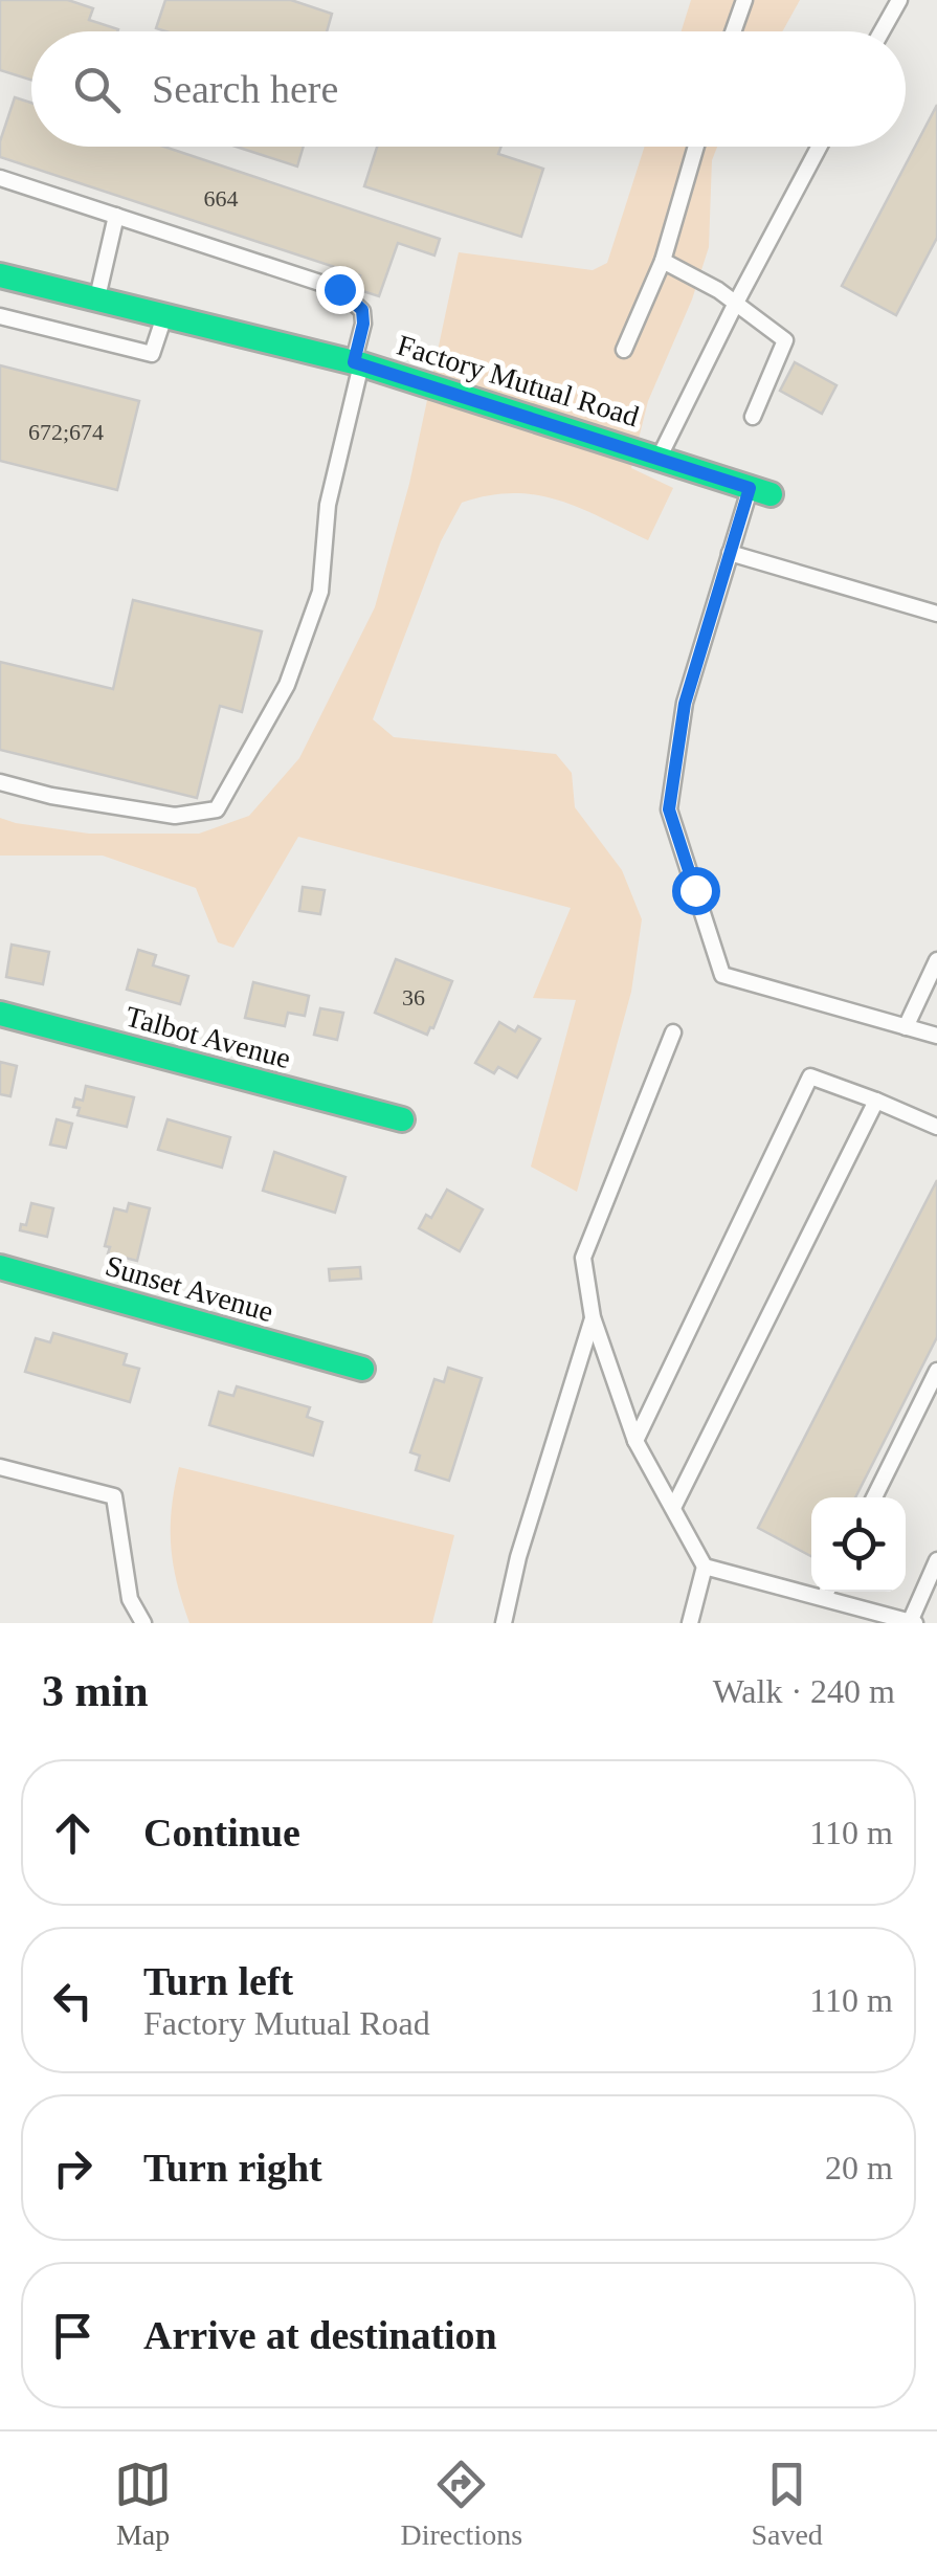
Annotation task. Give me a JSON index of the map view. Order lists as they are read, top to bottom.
{
  "streets": {
    "street": ["Factory Mutual Road", "Talbot Avenue", "Sunset Avenue"]
  },
  "house_numbers": ["664", "672;674", "36"],
  "page": {
    "search": "Search here",
    "heading": ["3 min", "Walk · 240 m"],
    "list": [
      ["Continue", "110 m"],
      ["Turn left", "Factory Mutual Road", "110 m"],
      ["Turn right", "20 m"],
      "Arrive at destination"
    ],
    "nav": ["Map", "Directions", "Saved"]
  }
}
